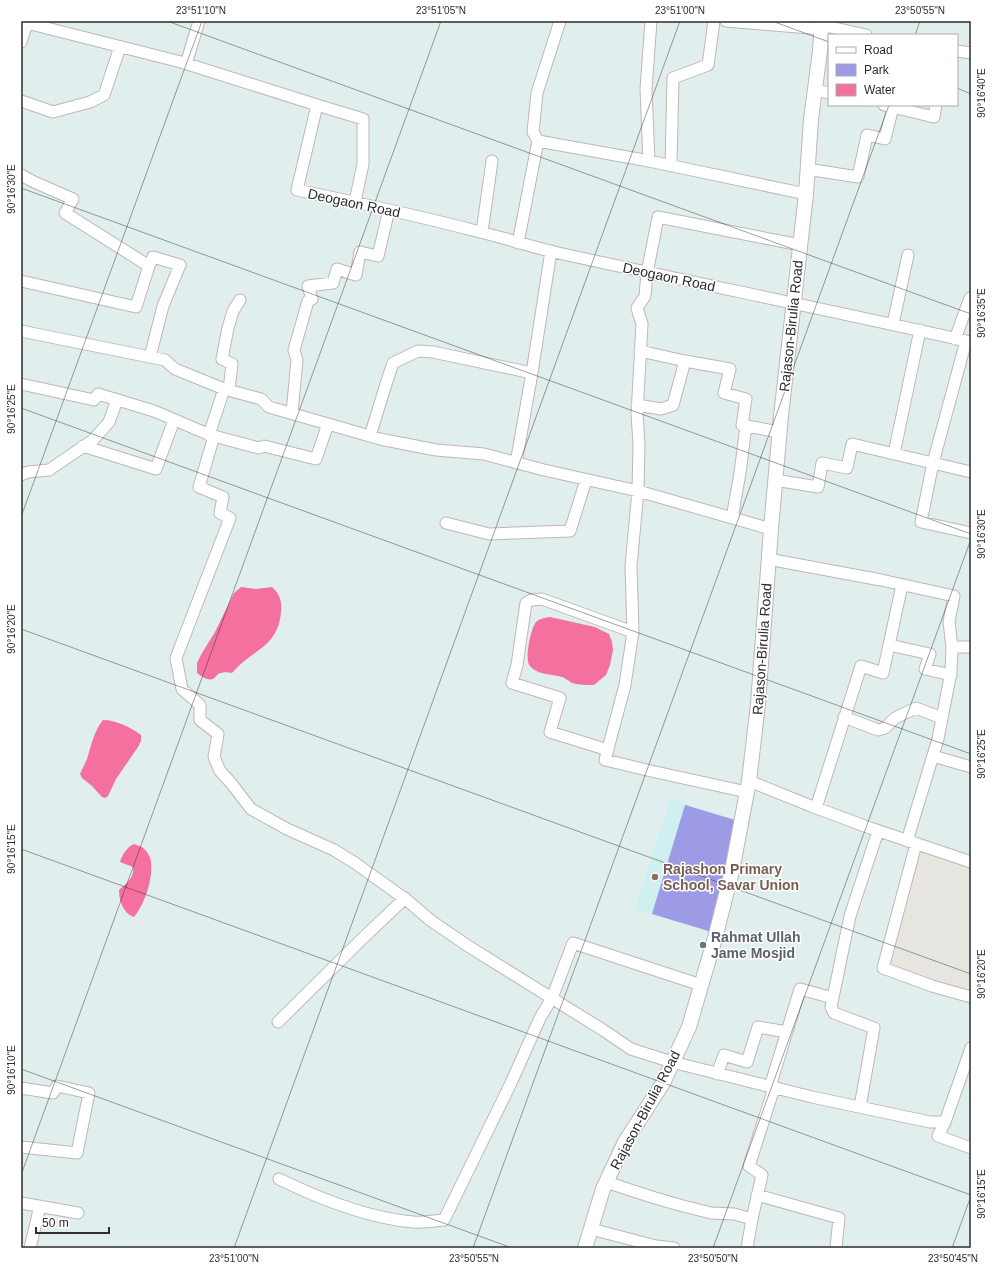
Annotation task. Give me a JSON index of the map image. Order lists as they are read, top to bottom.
{
  "streets": {
    "street": ["Deogaon Road", "Rajason-Birulia Road"]
  },
  "crossings": [
    ["Deogaon Road", "Rajason-Birulia Road"]
  ],
  "places": ["Rajashon Primary School, Savar Union", "Rahmat Ullah Jame Mosjid"],
  "legend": ["Road", "Park", "Water"],
  "scale_bar": "50 m",
  "coordinates": [
    "23°51'10\"N",
    "23°51'05\"N",
    "23°51'00\"N",
    "23°50'55\"N",
    "90°16'40\"E",
    "90°16'30\"E",
    "90°16'35\"E",
    "90°16'25\"E",
    "90°16'20\"E",
    "90°16'15\"E",
    "90°16'10\"E",
    "23°50'50\"N",
    "23°50'45\"N"
  ]
}
